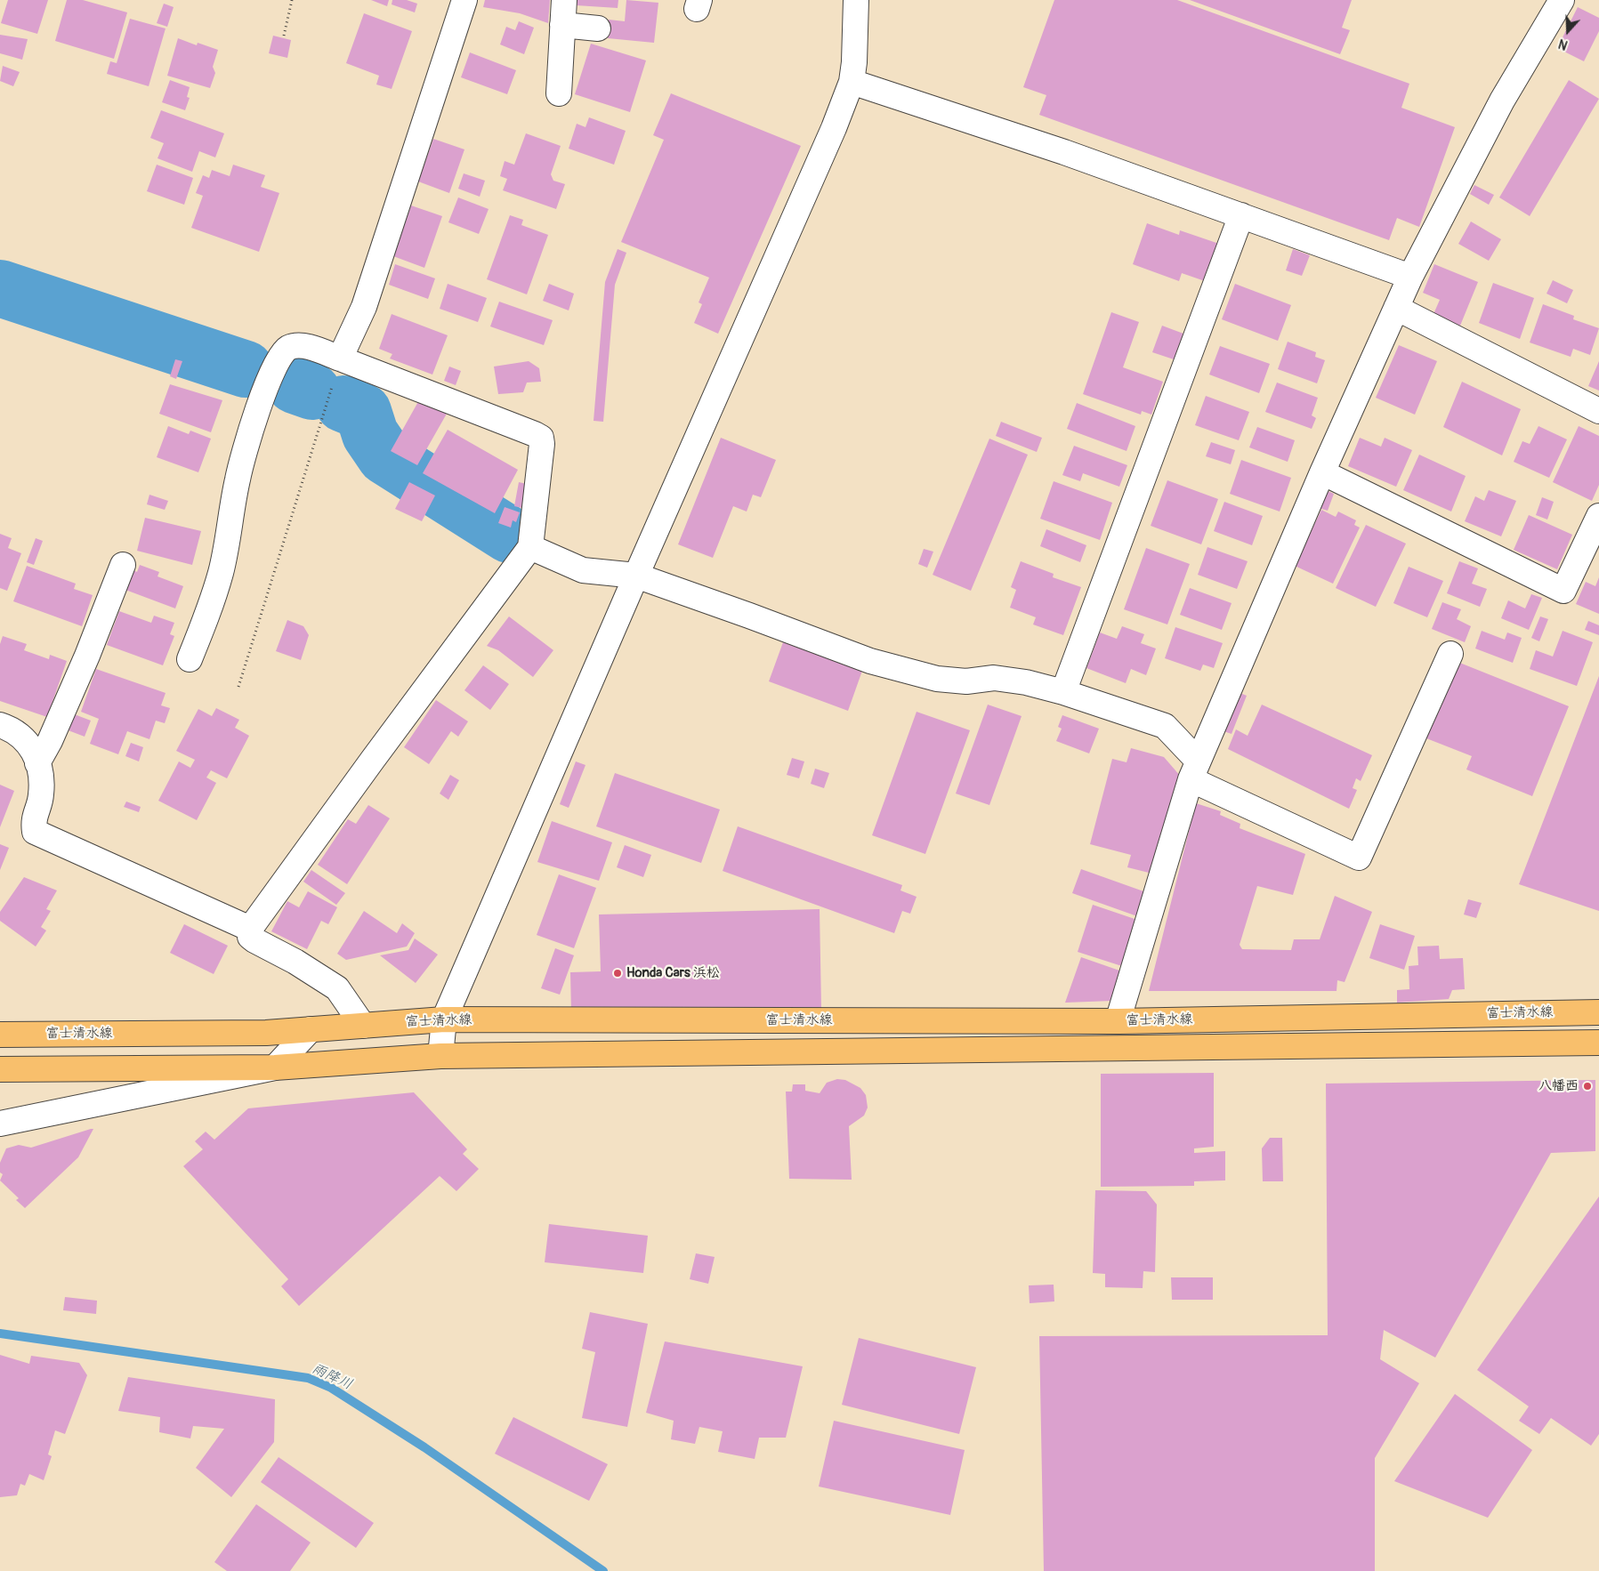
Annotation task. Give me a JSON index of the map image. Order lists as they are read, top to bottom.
{
  "streets": {
    "main road": ["富士清水線"]
  },
  "water": ["雨降川"],
  "places": ["Honda Cars 浜松", "八幡西"],
  "north": "bottom"
}
